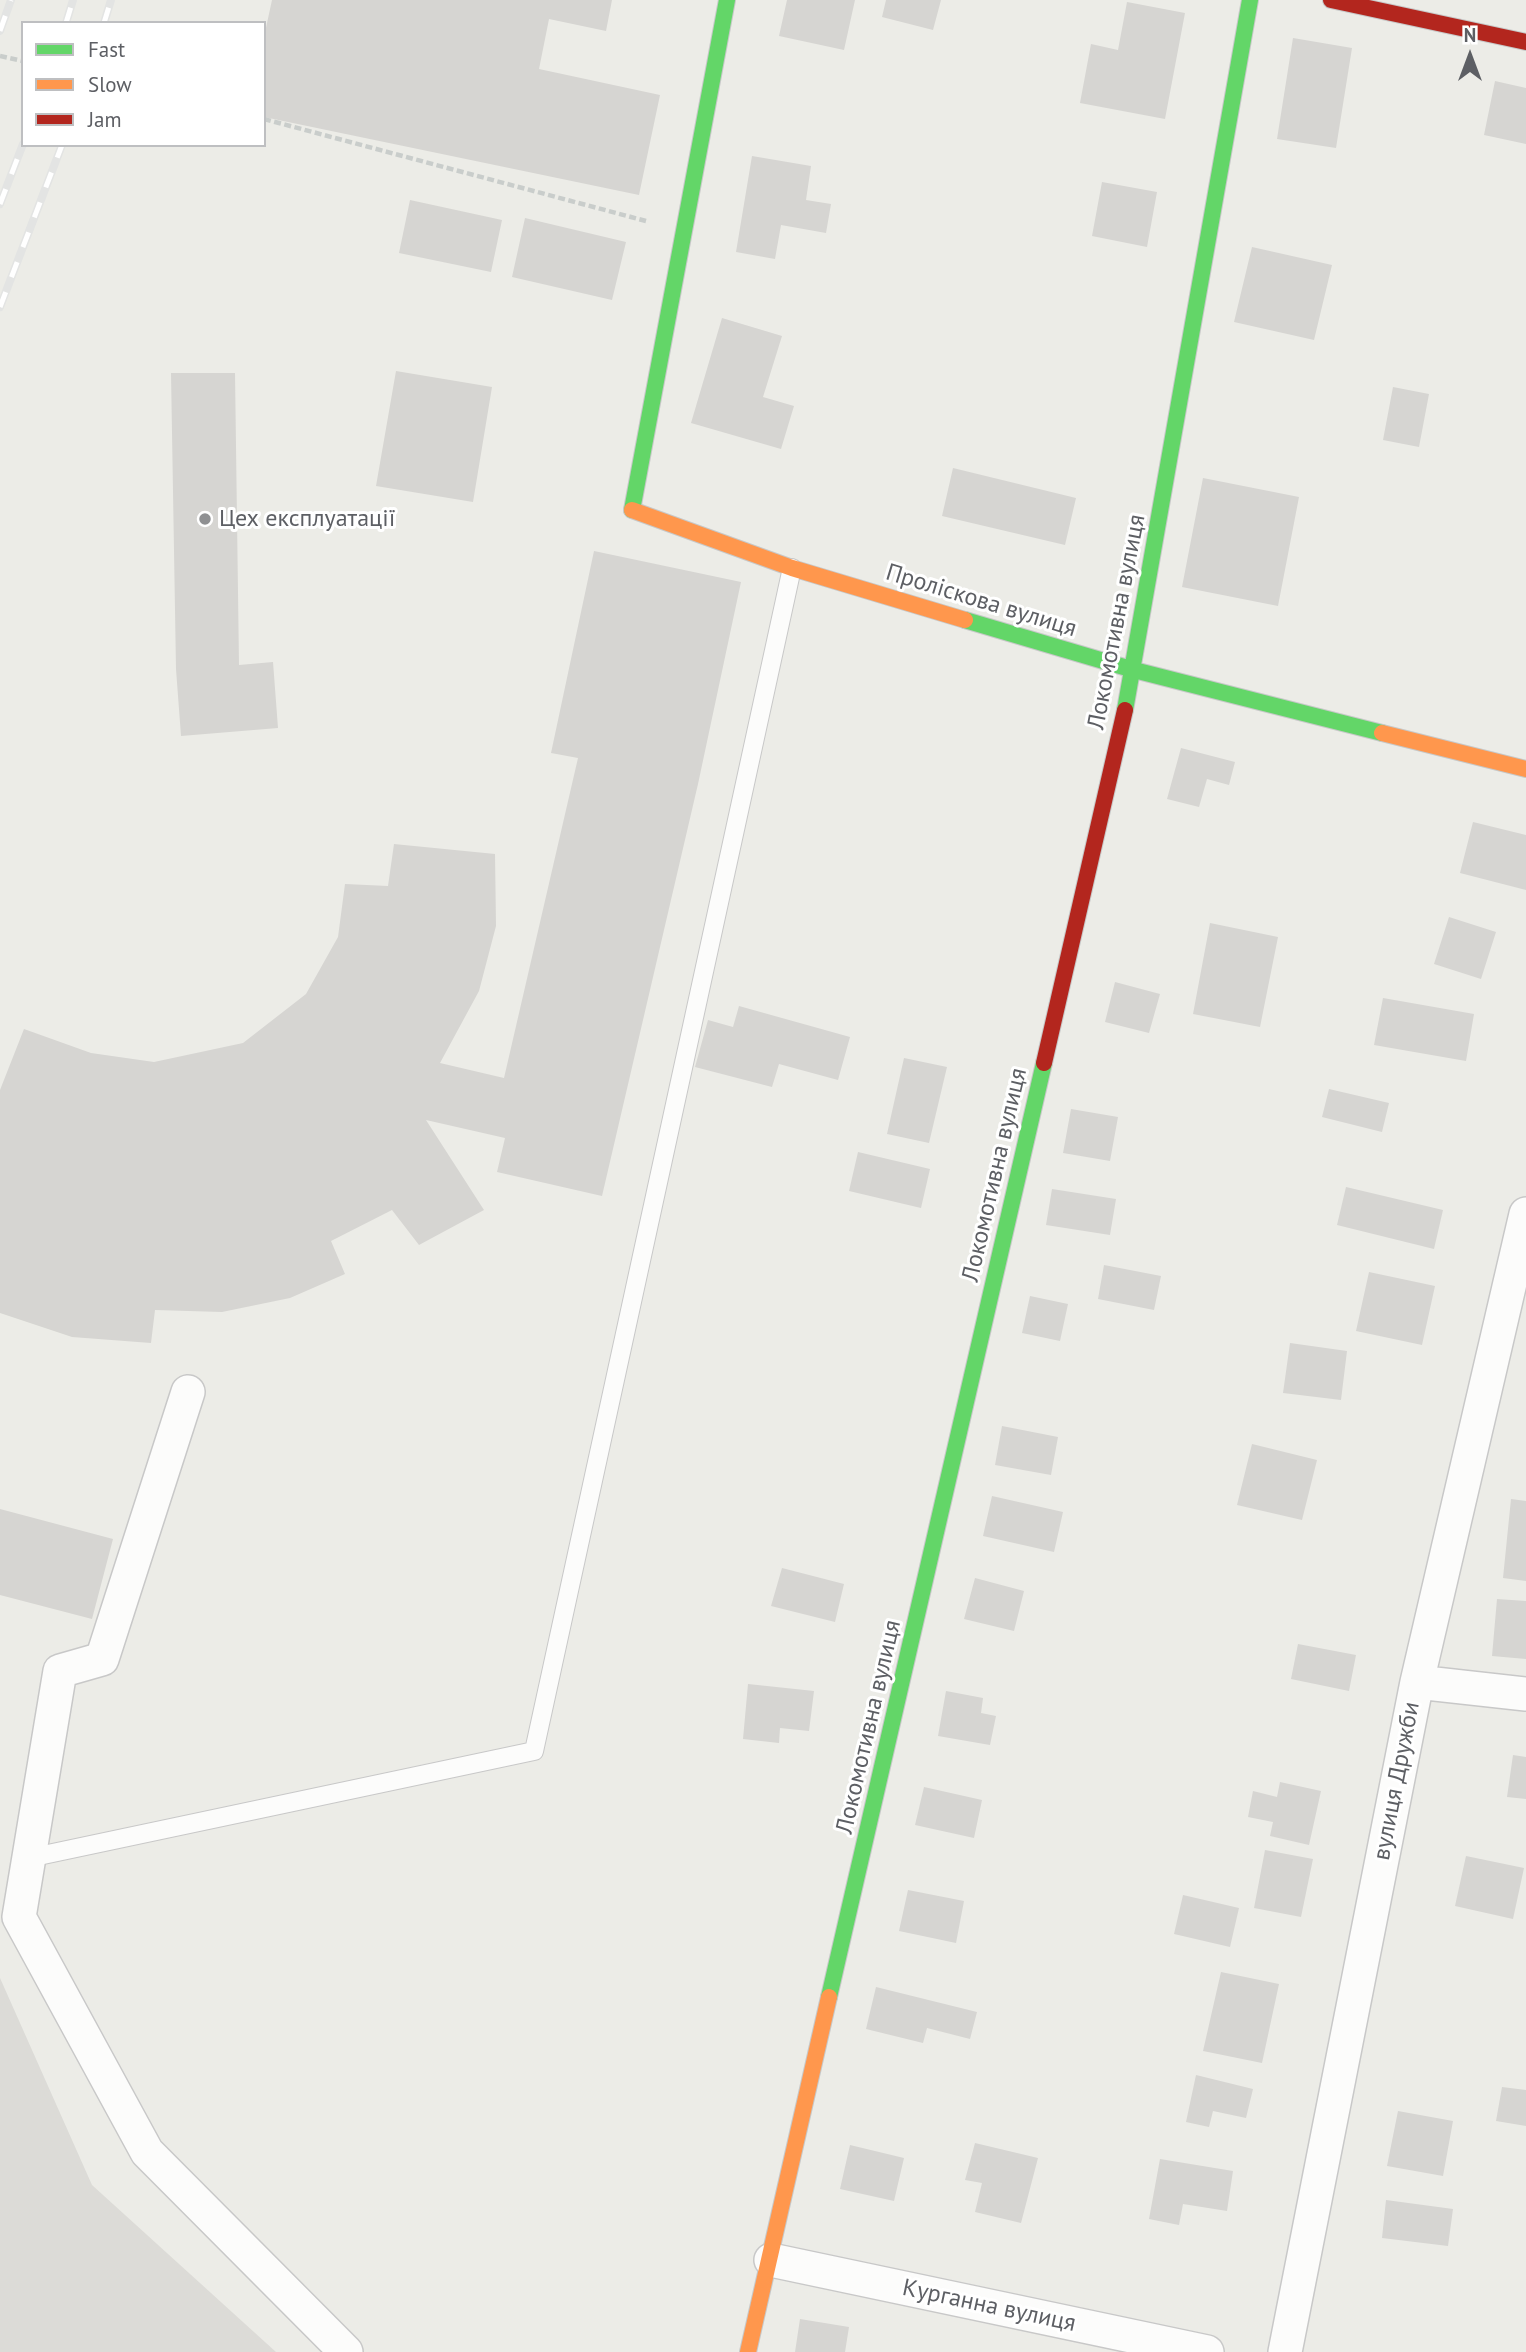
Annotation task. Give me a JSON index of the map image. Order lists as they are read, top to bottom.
{
  "streets": {
    "street": [
      "Проліскова вулиця",
      "Локомотивна вулиця",
      "вулиця Дружби",
      "Курганна вулиця"
    ]
  },
  "crossings": [
    ["Проліскова вулиця", "Локомотивна вулиця"],
    ["Локомотивна вулиця", "Курганна вулиця"]
  ],
  "places": ["Цех експлуатації"],
  "legend": ["Fast", "Slow", "Jam"],
  "north": "top"
}
